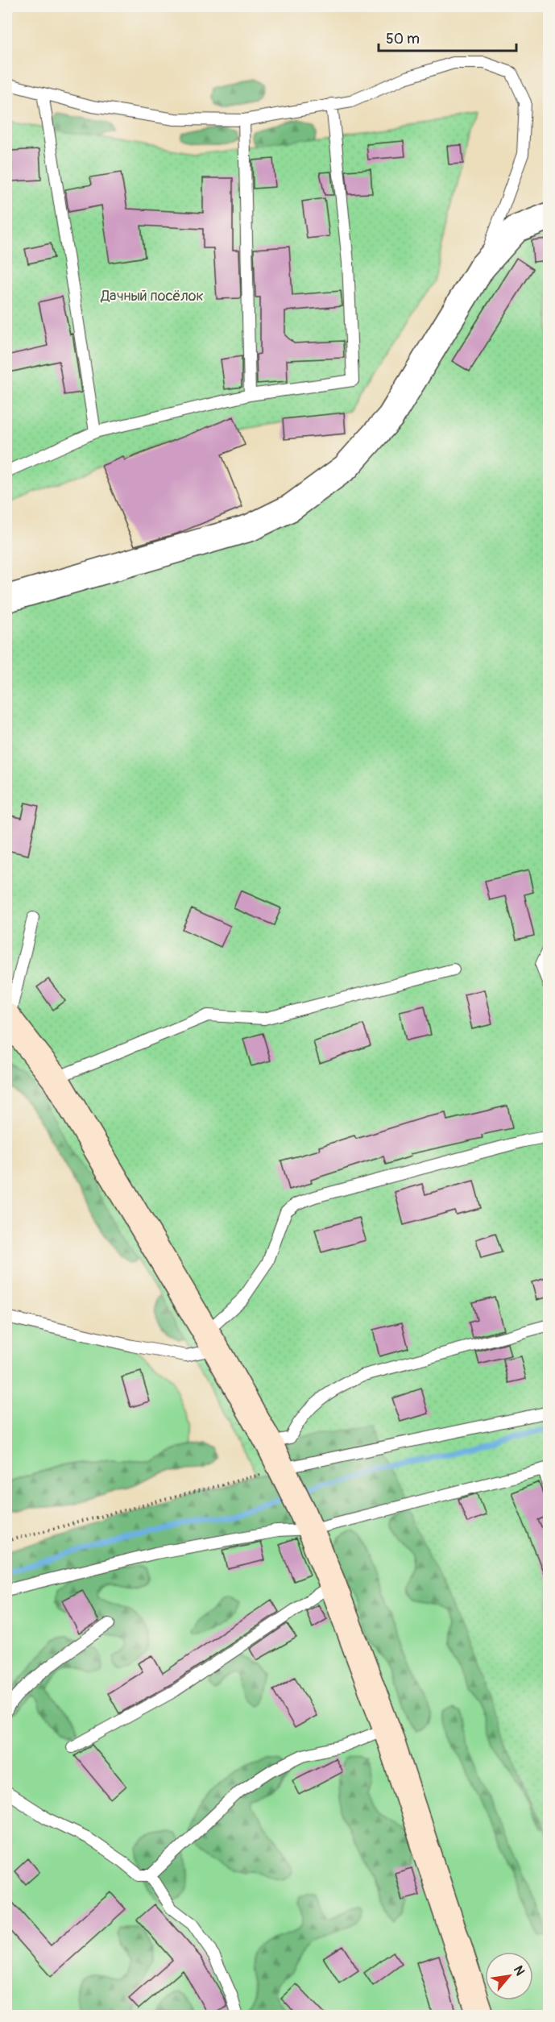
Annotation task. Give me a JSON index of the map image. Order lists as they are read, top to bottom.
{
  "parks": ["Дачный посёлок"],
  "scale_bar": "50 m",
  "north": "top right"
}
